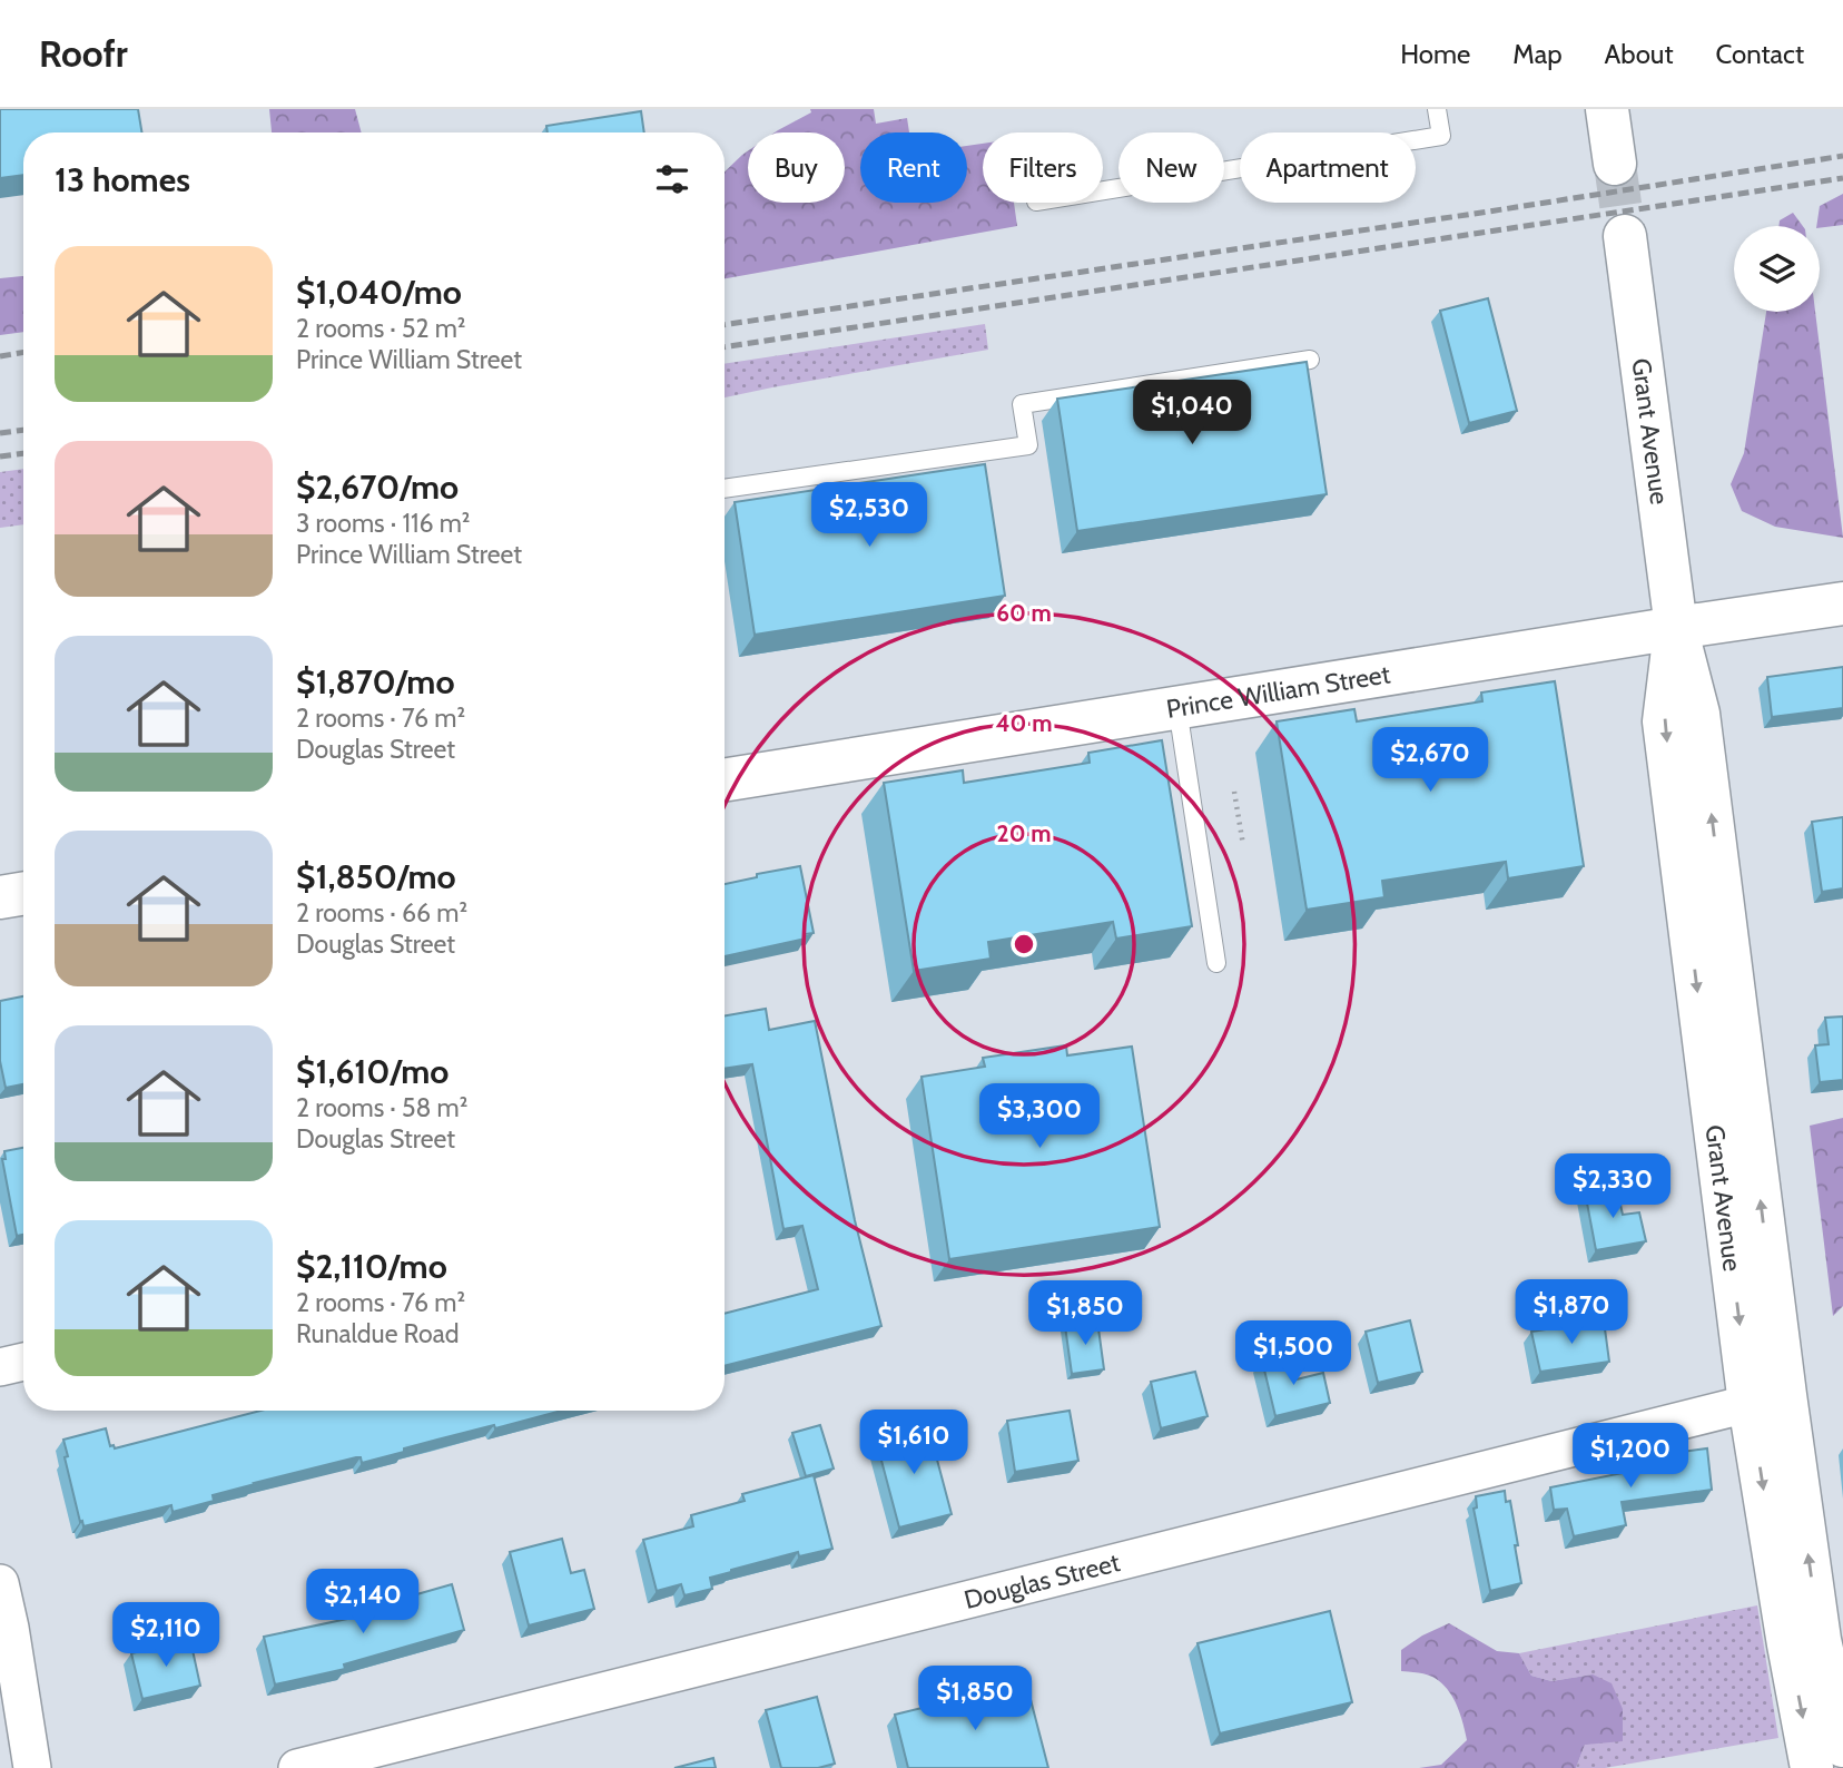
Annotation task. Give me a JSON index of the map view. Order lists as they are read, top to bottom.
{
  "streets": {
    "main road": ["Grant Avenue", "Prince William Street"],
    "street": ["Douglas Street"]
  },
  "crossings": [
    ["Grant Avenue", "Prince William Street"],
    ["Grant Avenue", "Douglas Street"]
  ],
  "page": {
    "header": "Roofr",
    "nav": [
      "Home",
      "Map",
      "About",
      "Contact"
    ],
    "chip": [
      "Buy",
      "Rent",
      "Filters",
      "New",
      "Apartment"
    ],
    "heading": "13 homes",
    "list": [
      {
        "name": "$1,040/mo",
        "note": "2 rooms · 52 m² · Prince William Street"
      },
      {
        "name": "$2,670/mo",
        "note": "3 rooms · 116 m² · Prince William Street"
      },
      {
        "name": "$1,870/mo",
        "note": "2 rooms · 76 m² · Douglas Street"
      },
      {
        "name": "$1,850/mo",
        "note": "2 rooms · 66 m² · Douglas Street"
      },
      {
        "name": "$1,610/mo",
        "note": "2 rooms · 58 m² · Douglas Street"
      },
      {
        "name": "$2,110/mo",
        "note": "2 rooms · 76 m² · Runaldue Road"
      }
    ],
    "price": [
      "$1,040",
      "$2,530",
      "$2,670",
      "$3,300",
      "$2,330",
      "$1,870",
      "$1,850",
      "$1,500",
      "$1,610",
      "$1,200",
      "$2,140",
      "$2,110",
      "$1,850"
    ]
  },
  "rings": ["60 m", "40 m", "20 m"]
}
